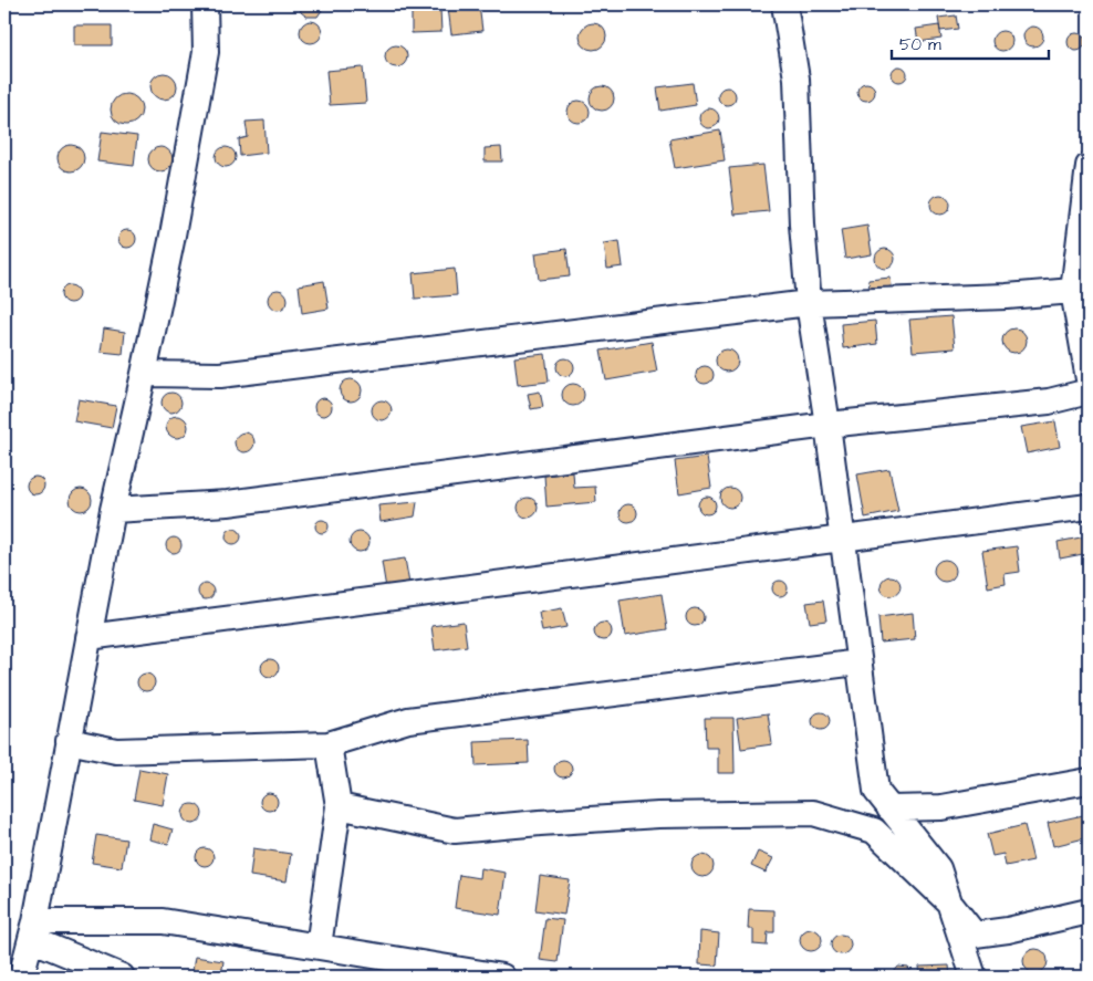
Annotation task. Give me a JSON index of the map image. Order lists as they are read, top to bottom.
{
  "scale_bar": "50 m"
}
